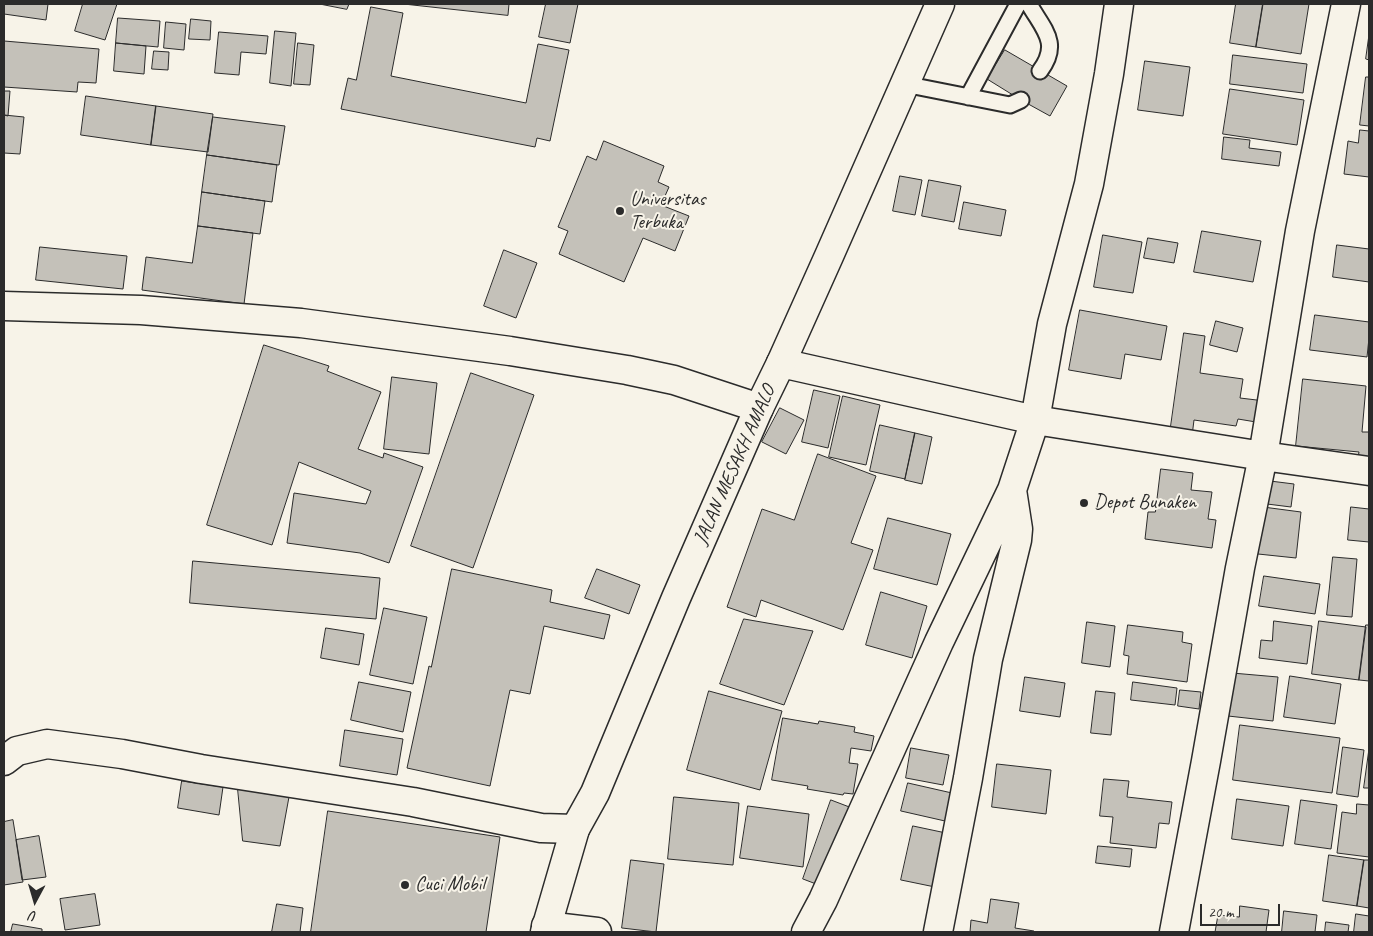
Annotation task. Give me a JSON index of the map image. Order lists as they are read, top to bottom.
{
  "streets": {
    "street": ["JALAN MESAKH AMALO"]
  },
  "places": ["Universitas Terbuka", "Depot Bunaken", "Cuci Mobil"],
  "scale_bar": "20 m",
  "north": "bottom"
}
